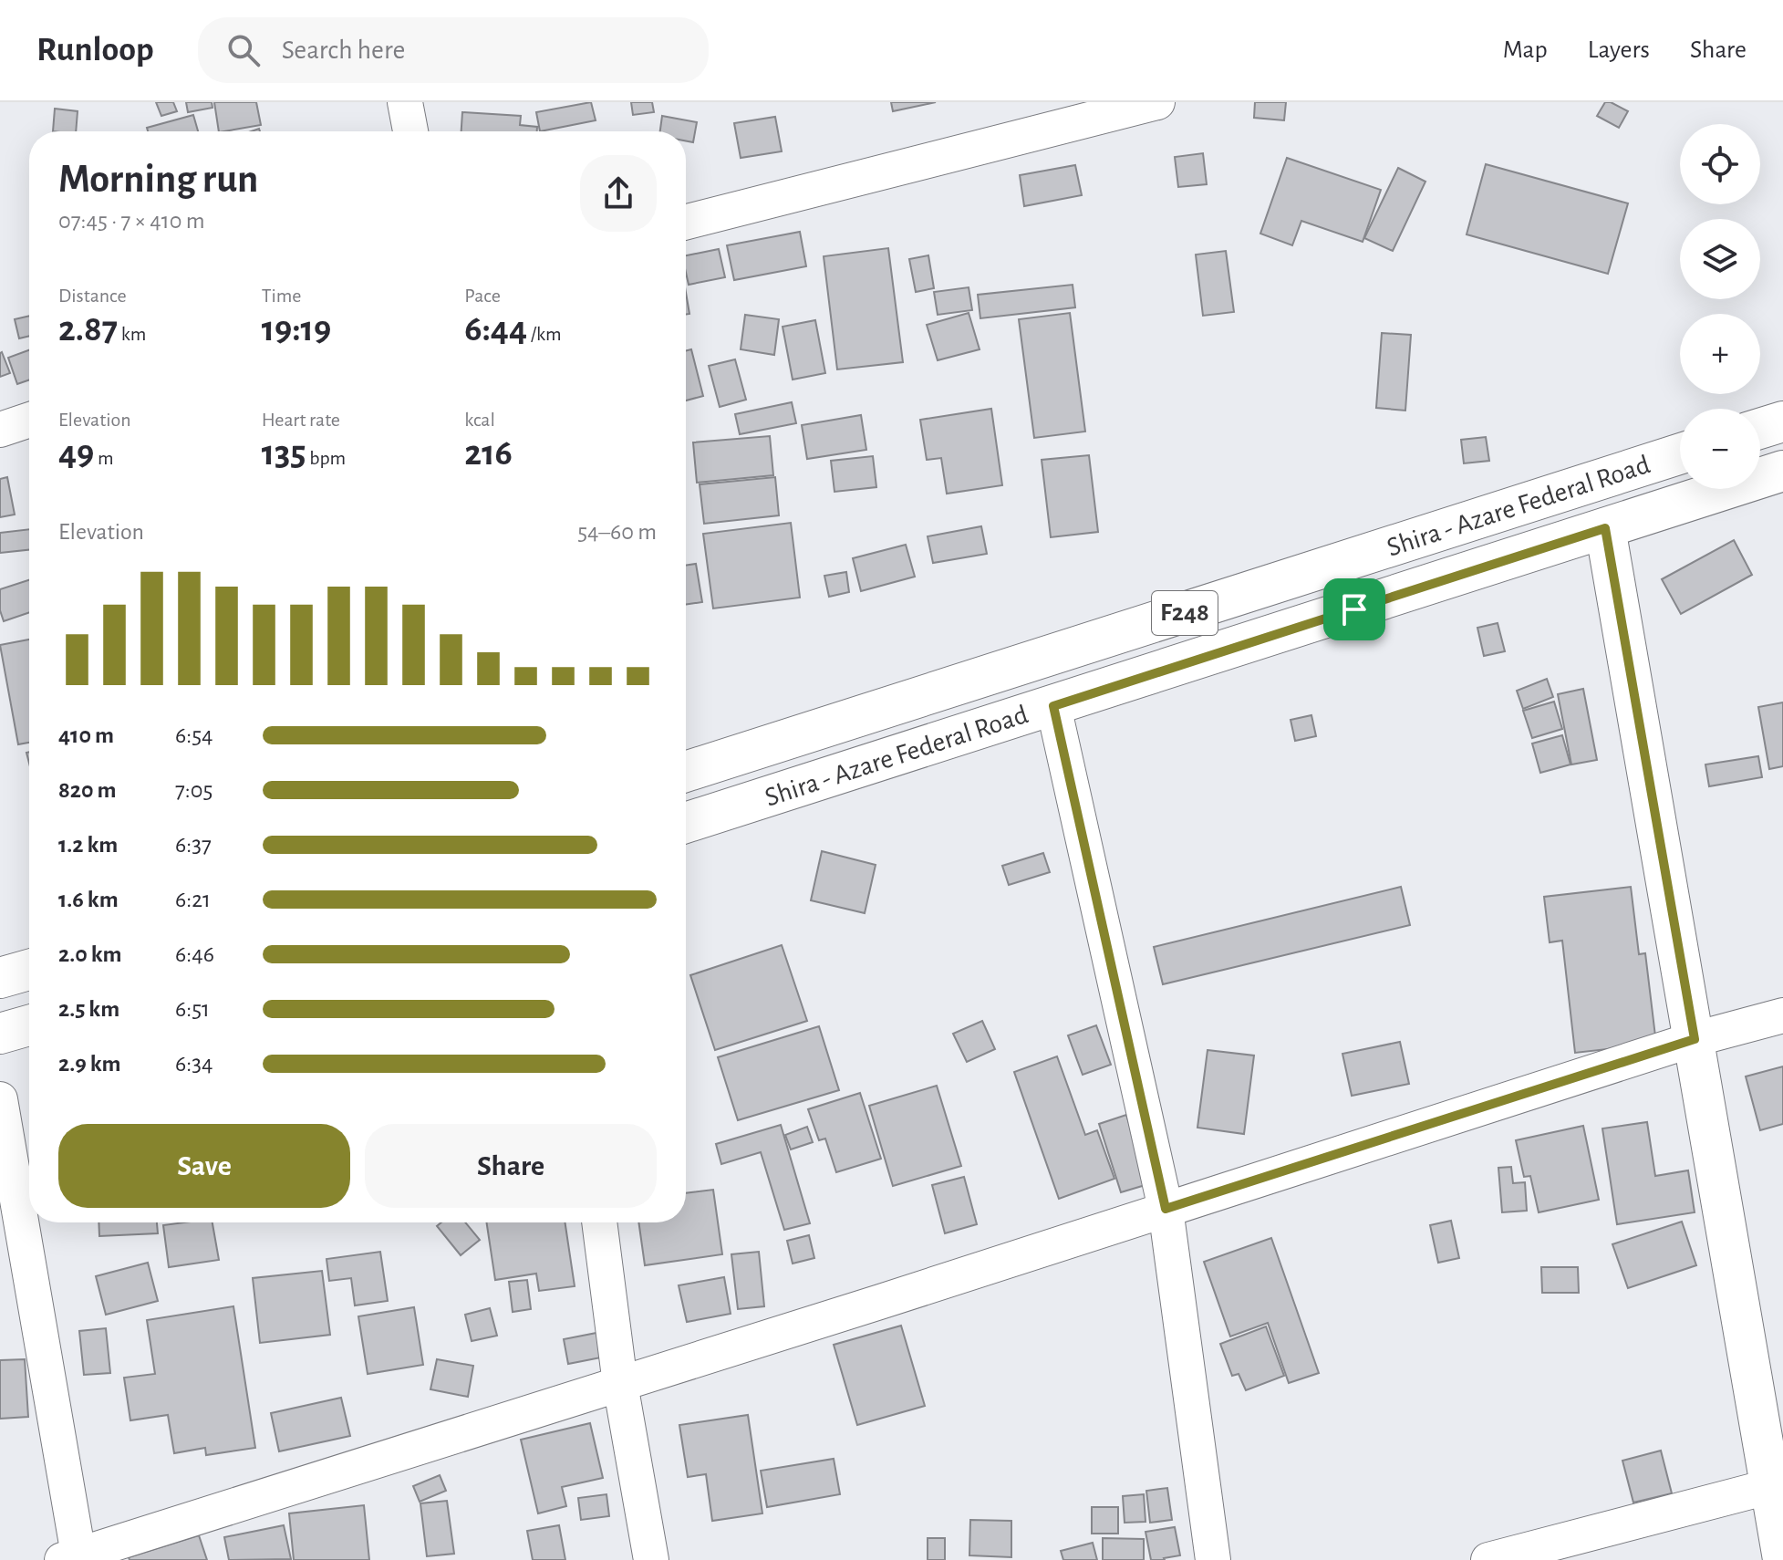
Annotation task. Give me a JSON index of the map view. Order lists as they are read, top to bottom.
{
  "streets": {
    "main road": ["Shira - Azare Federal Road", "F248"]
  },
  "page": {
    "header": "Runloop",
    "search": "Search here",
    "nav": ["Map", "Layers", "Share"],
    "map_buttons": ["+", "−"],
    "heading": ["Morning run", "07:45 · 7 × 410 m"],
    "stats": [
      ["Distance", "2.87 km"],
      ["Time", "19:19"],
      ["Pace", "6:44 /km"],
      ["Elevation", "49 m"],
      ["Heart rate", "135 bpm"],
      ["kcal", "216"]
    ],
    "chart": ["Elevation", "54–60 m"],
    "list": [
      {
        "name": "410 m",
        "note": "6:54"
      },
      {
        "name": "820 m",
        "note": "7:05"
      },
      {
        "name": "1.2 km",
        "note": "6:37"
      },
      {
        "name": "1.6 km",
        "note": "6:21"
      },
      {
        "name": "2.0 km",
        "note": "6:46"
      },
      {
        "name": "2.5 km",
        "note": "6:51"
      },
      {
        "name": "2.9 km",
        "note": "6:34"
      }
    ],
    "buttons": ["Save", "Share"]
  }
}
